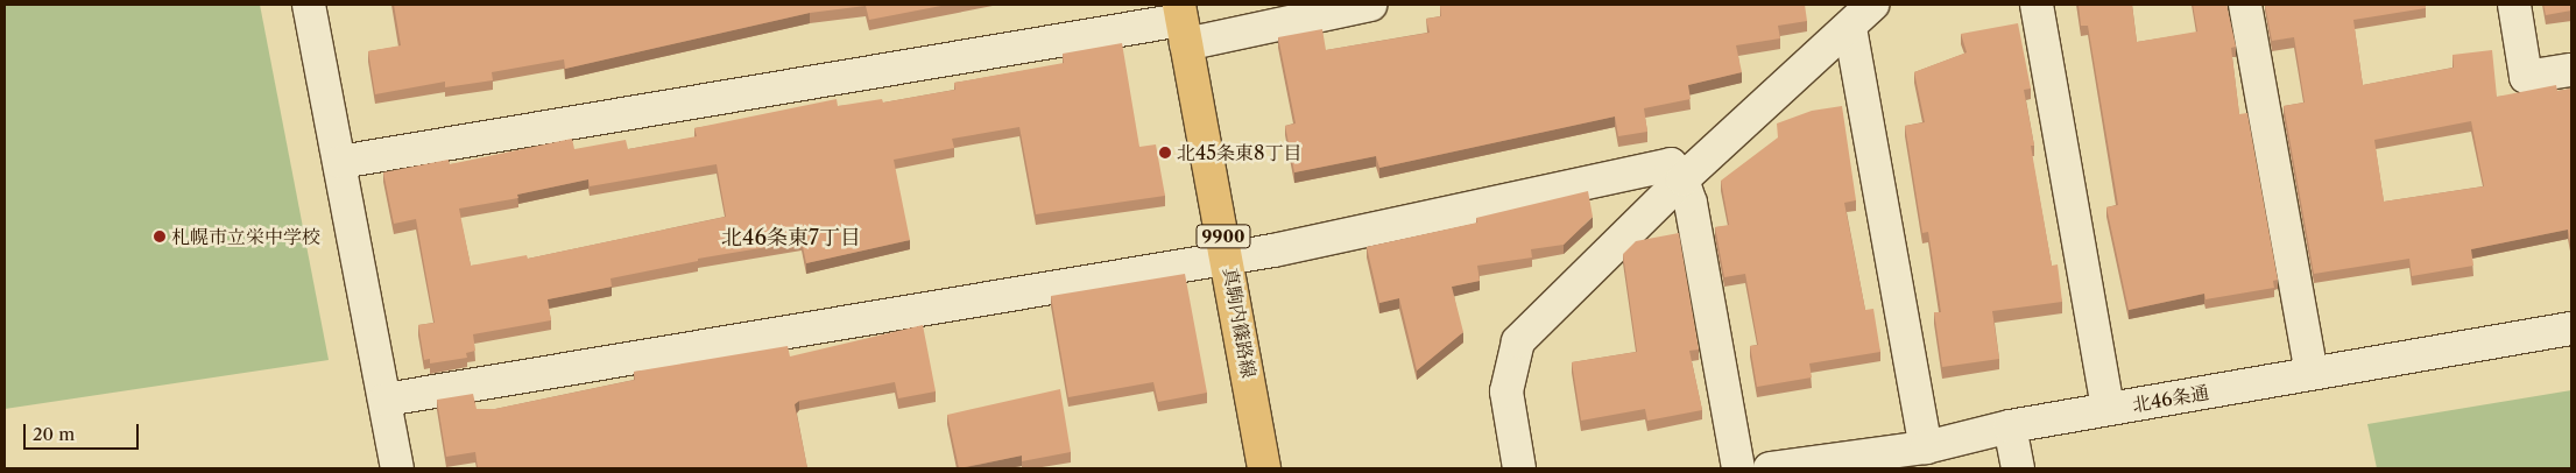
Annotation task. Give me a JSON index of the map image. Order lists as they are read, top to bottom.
{
  "streets": {
    "main road": ["9900", "真駒内篠路線"],
    "street": ["北46条通"]
  },
  "districts": ["北46条東7丁目"],
  "places": ["北45条東8丁目", "札幌市立栄中学校"],
  "scale_bar": "20 m"
}
